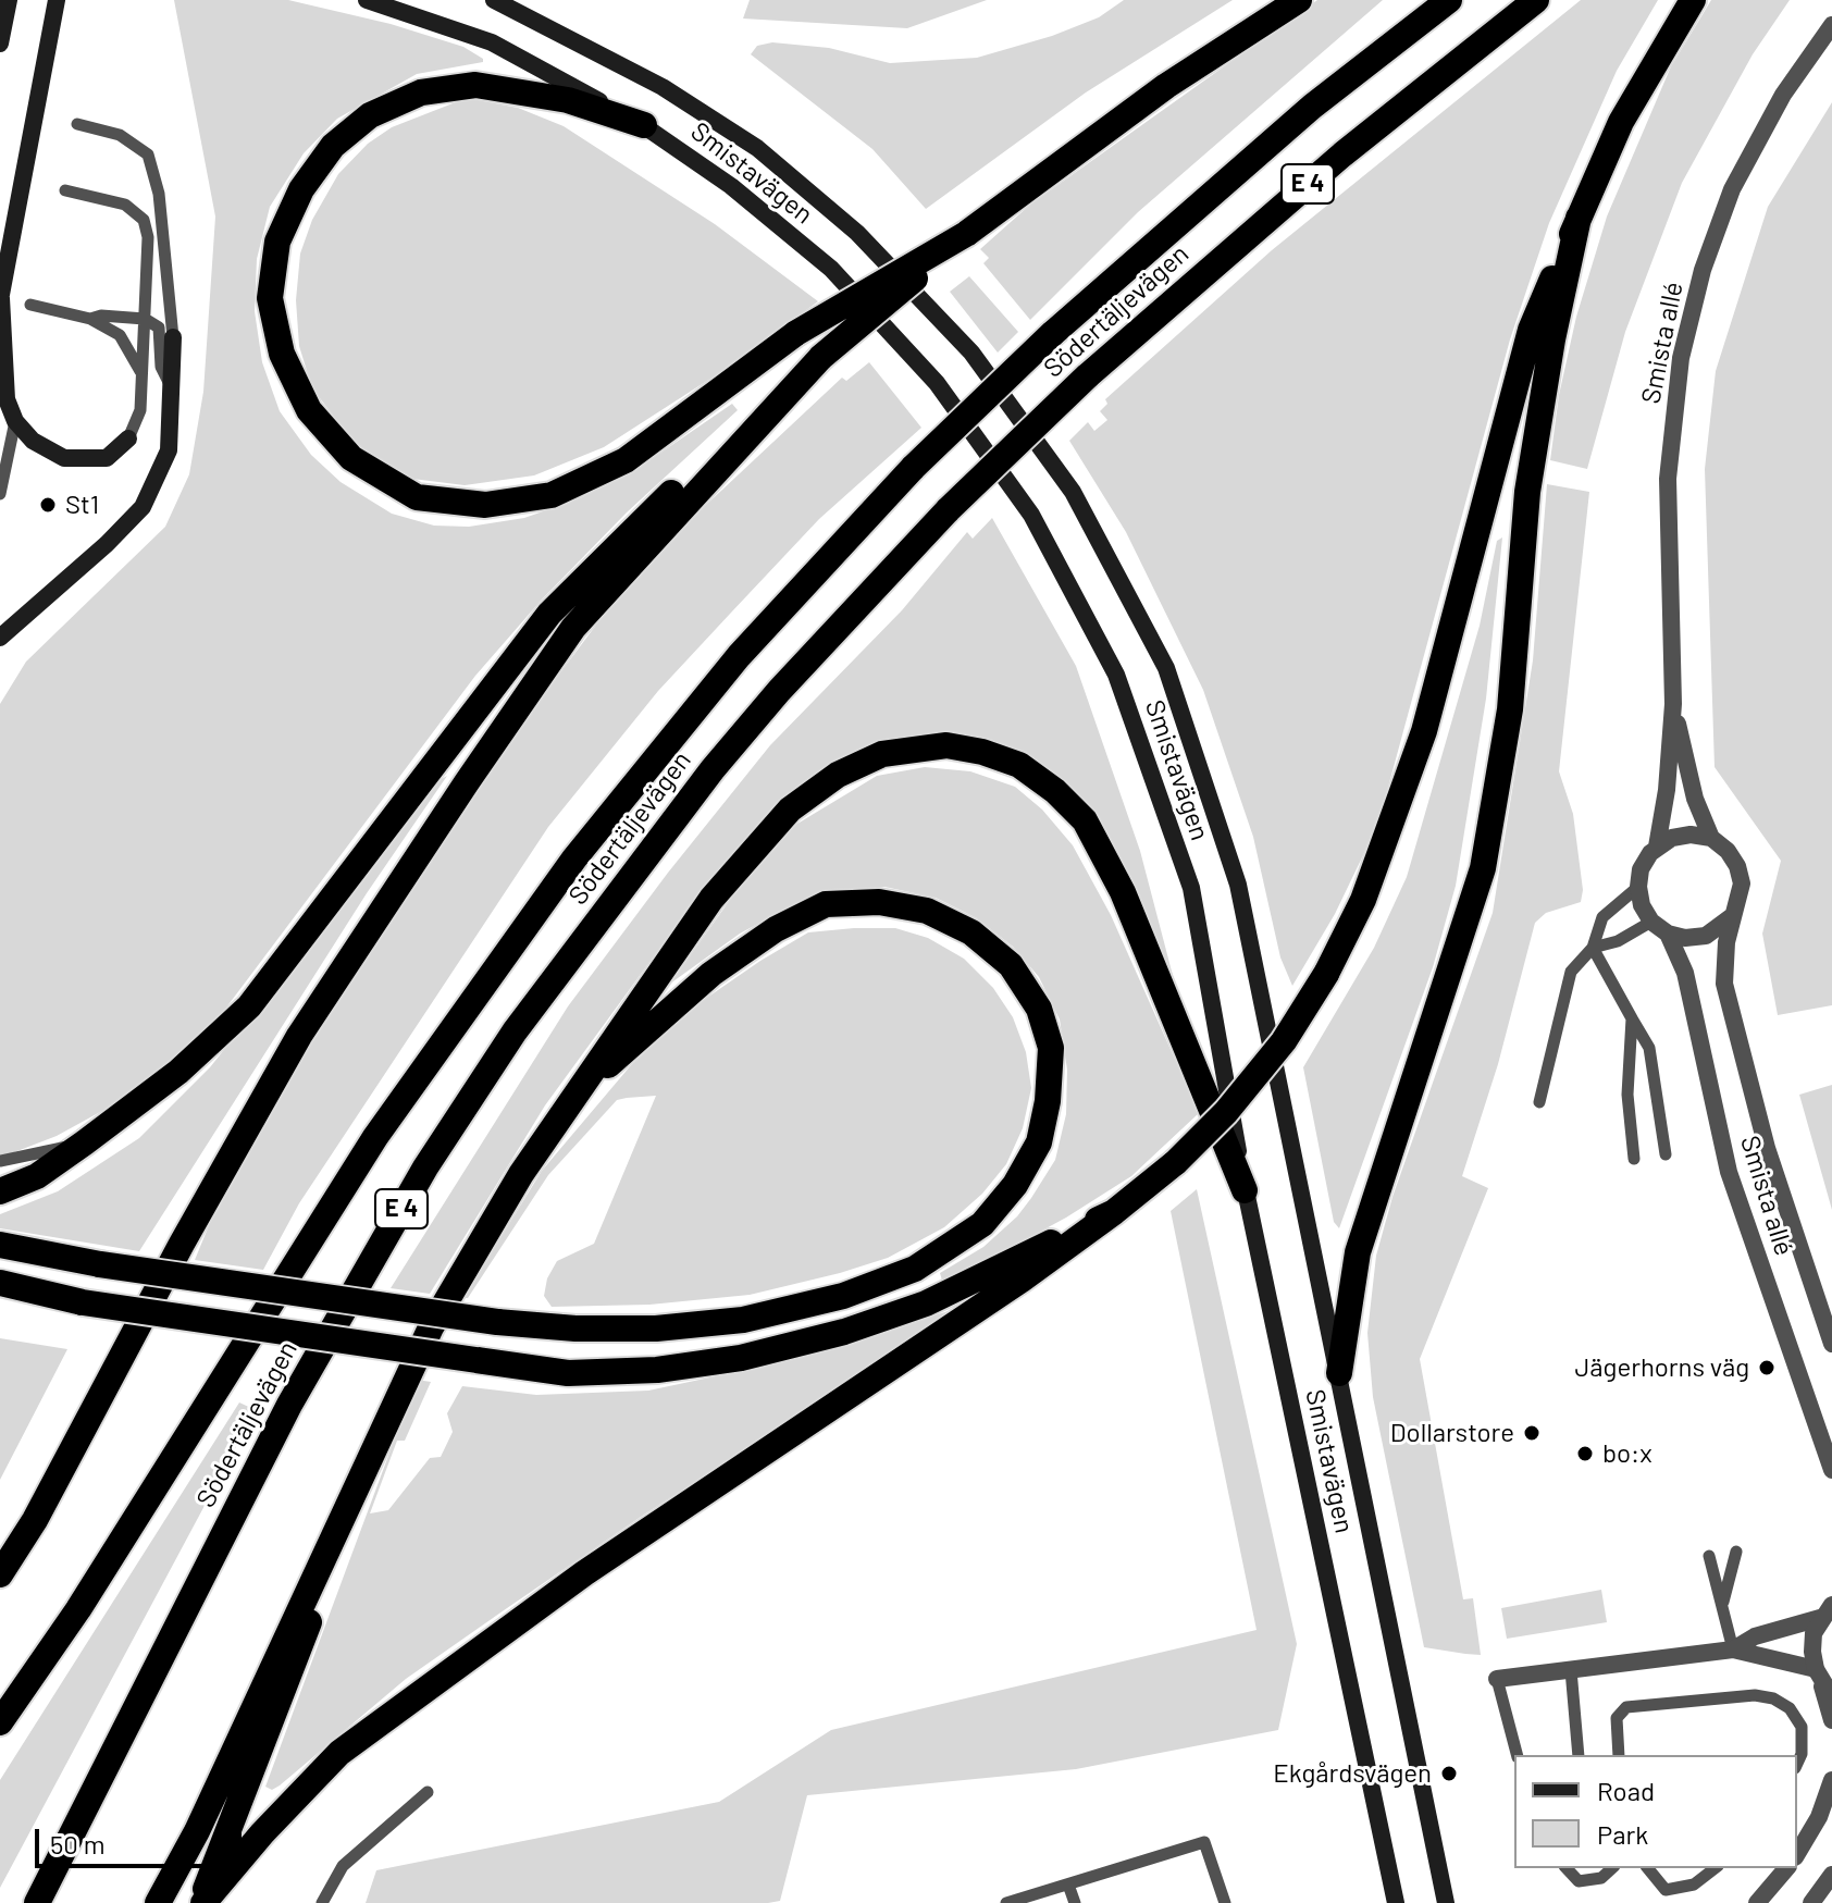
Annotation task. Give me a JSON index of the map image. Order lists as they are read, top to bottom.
{
  "streets": {
    "highway": ["E 4", "Södertäljevägen"],
    "main road": ["Smistavägen"],
    "street": ["Smista allé"]
  },
  "places": [
    "St1",
    "Jägerhorns väg",
    "Dollarstore",
    "bo:x",
    "Ekgårdsvägen"
  ],
  "legend": ["Road", "Park"],
  "scale_bar": "50 m"
}
